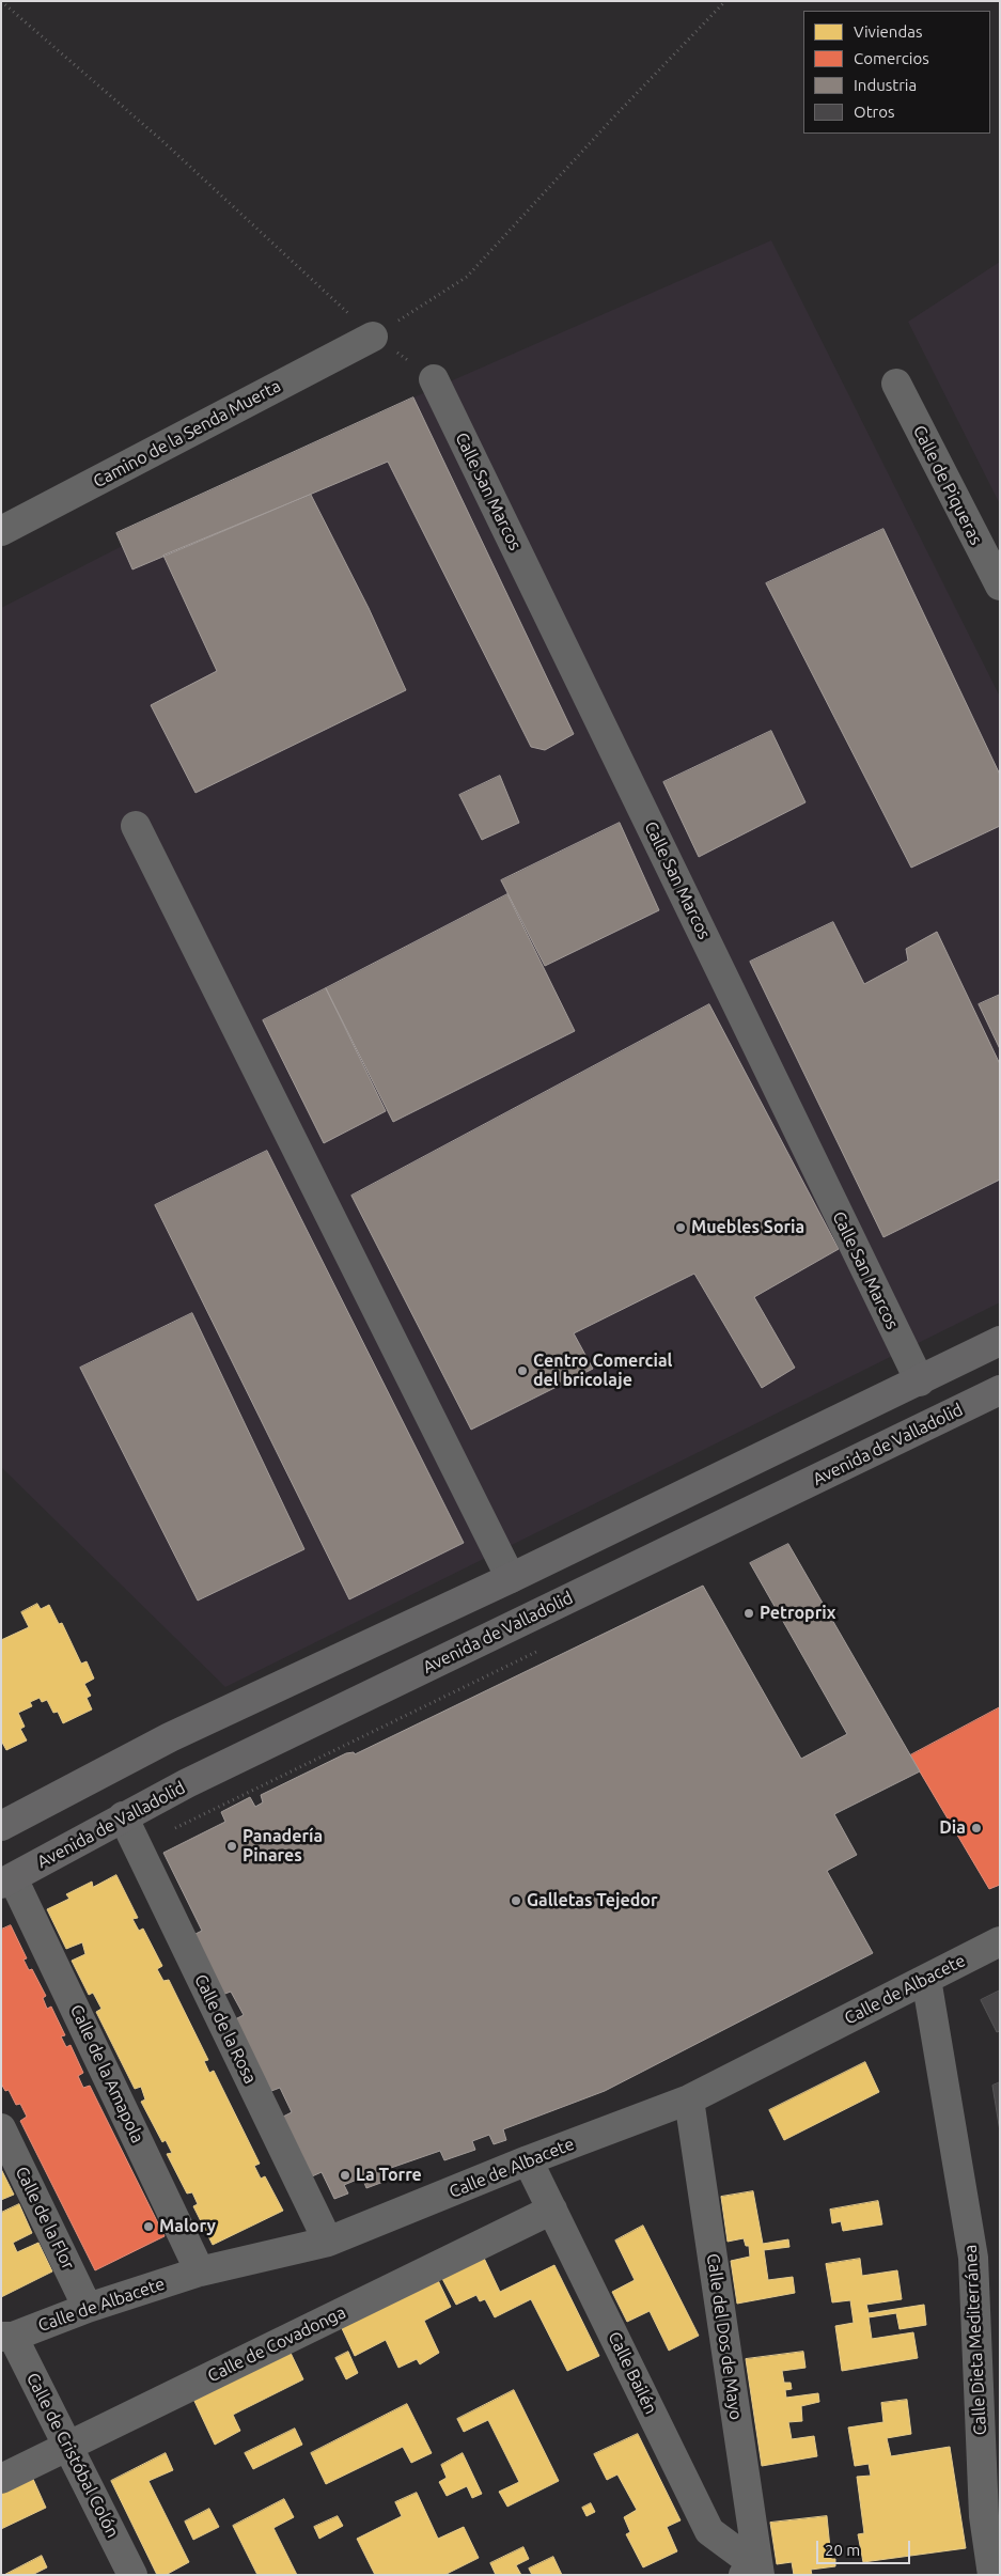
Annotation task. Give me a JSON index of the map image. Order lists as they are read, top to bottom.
{
  "streets": {
    "main road": ["Avenida de Valladolid"],
    "street": [
      "Camino de la Senda Muerta",
      "Calle de Piqueras",
      "Calle San Marcos",
      "Calle de Albacete",
      "Calle de la Rosa",
      "Calle de la Amapola",
      "Calle de la Flor",
      "Calle del Dos de Mayo",
      "Calle Dieta Mediterránea",
      "Calle de Covadonga",
      "Calle Bailén",
      "Calle de Cristóbal Colón"
    ]
  },
  "crossings": [
    ["Avenida de Valladolid", "Calle de la Rosa"],
    ["Avenida de Valladolid", "Calle de la Amapola"],
    ["Calle de Albacete", "Calle de la Rosa"],
    ["Calle de Albacete", "Calle de la Amapola"],
    ["Calle de Albacete", "Calle de la Flor"],
    ["Calle de Albacete", "Calle del Dos de Mayo"],
    ["Calle de Albacete", "Calle Dieta Mediterránea"],
    ["Calle de Albacete", "Calle Bailén"],
    ["Calle de Albacete", "Calle de Cristóbal Colón"],
    ["Calle del Dos de Mayo", "Calle Bailén"],
    ["Calle de Covadonga", "Calle Bailén"],
    ["Calle de Covadonga", "Calle de Cristóbal Colón"]
  ],
  "places": [
    "Muebles Soria",
    "Centro Comercial del bricolaje",
    "Petroprix",
    "Dia",
    "Panadería Pinares",
    "Galletas Tejedor",
    "La Torre",
    "Malory"
  ],
  "legend": [
    "Viviendas",
    "Comercios",
    "Industria",
    "Otros"
  ],
  "scale_bar": "20 m"
}
